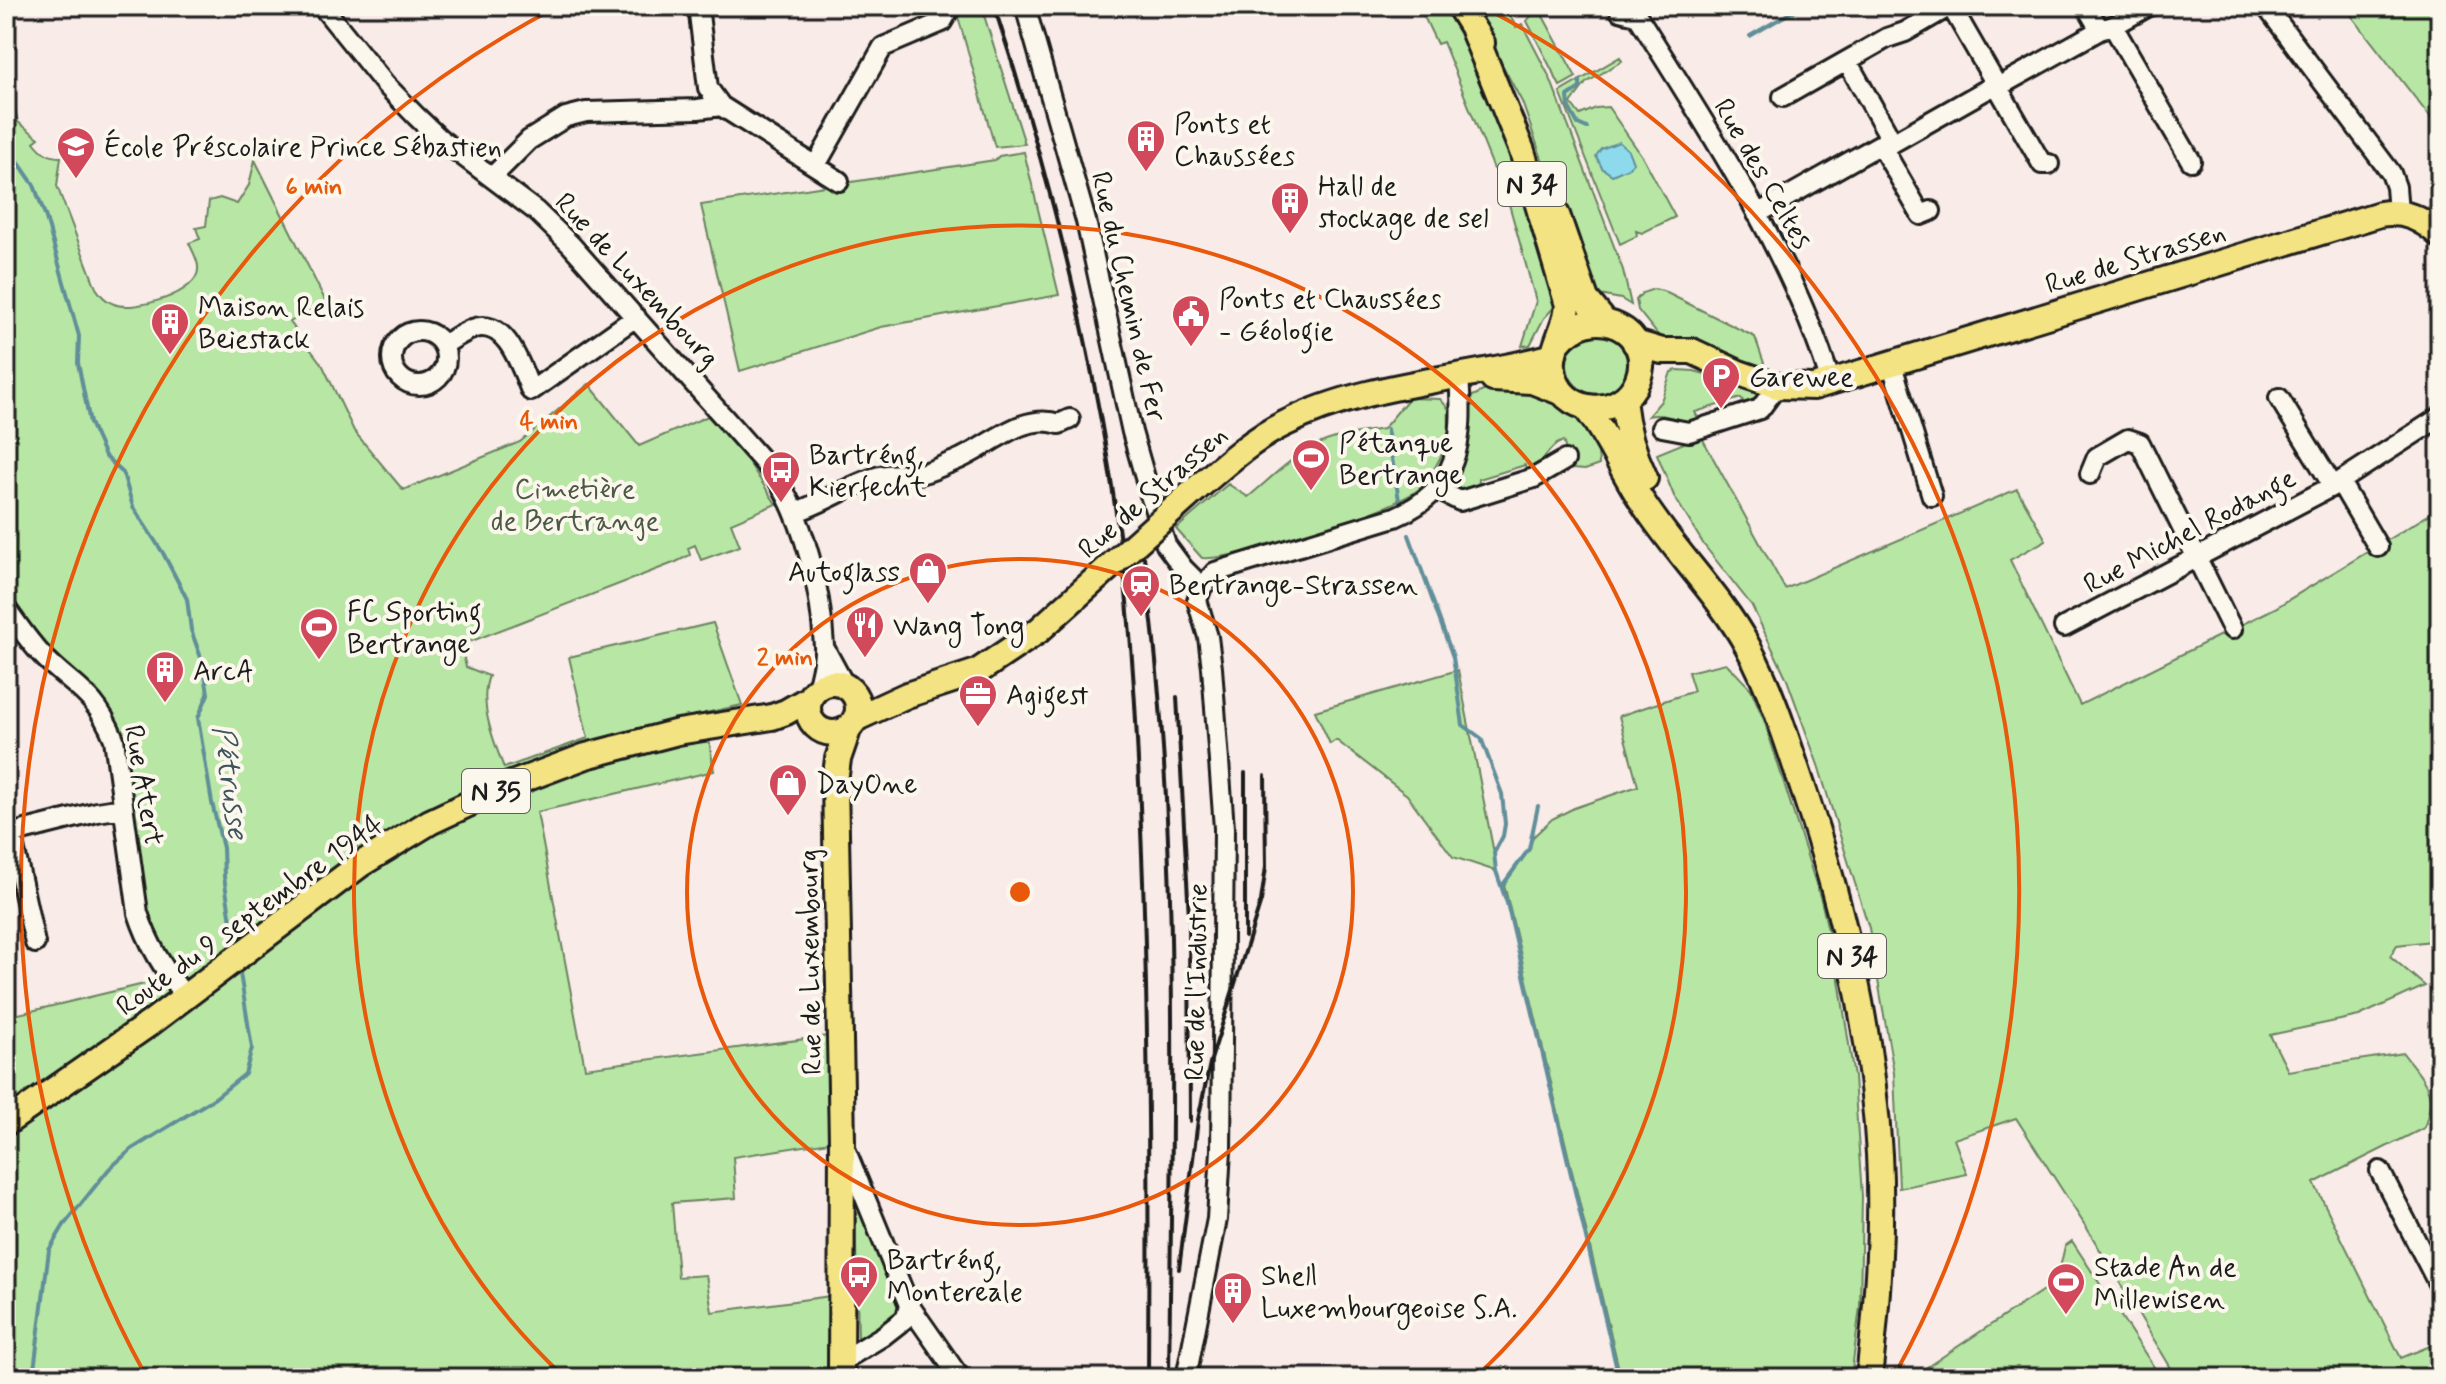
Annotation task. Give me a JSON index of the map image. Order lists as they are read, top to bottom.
{
  "streets": {
    "main road": [
      "N 34",
      "Rue de Strassen",
      "Rue de Luxembourg",
      "N 35",
      "Route du 9 septembre 1944"
    ],
    "street": [
      "Rue des Celtes",
      "Rue du Chemin de Fer",
      "Rue Michel Rodange",
      "Rue Atert",
      "Rue de l'Industrie"
    ]
  },
  "crossings": [
    ["Rue des Celtes", "Rue de Strassen"],
    ["N 34", "Rue de Strassen"],
    ["Rue de Strassen", "Rue de Luxembourg"],
    ["Rue de Strassen", "Route du 9 septembre 1944"],
    ["Rue de Luxembourg", "Route du 9 septembre 1944"],
    ["Rue du Chemin de Fer", "Rue de l'Industrie"],
    ["Rue Atert", "Route du 9 septembre 1944"]
  ],
  "water": ["Pétrusse"],
  "parks": ["Cimetière de Bertrange"],
  "places": {
    "building": [
      "Ponts et Chaussées",
      "Hall de stockage de sel",
      "Maison Relais Beiestack",
      "ArcA",
      "Shell Luxembourgeoise S.A."
    ],
    "school or university": ["École Préscolaire Prince Sébastien"],
    "public building": ["Ponts et Chaussées - Géologie"],
    "parking": ["Garewee"],
    "sports": ["Pétanque Bertrange", "FC Sporting Bertrange", "Stade An de Millewisen"],
    "bus stop": ["Bartréng, Kierfecht", "Bartréng, Montereale"],
    "shop": ["Autoglass", "DayOne"],
    "station": ["Bertrange-Strassen"],
    "restaurant": ["Wang Tong"],
    "office": ["Agigest"]
  },
  "rings": ["6 min", "4 min", "2 min"]
}
